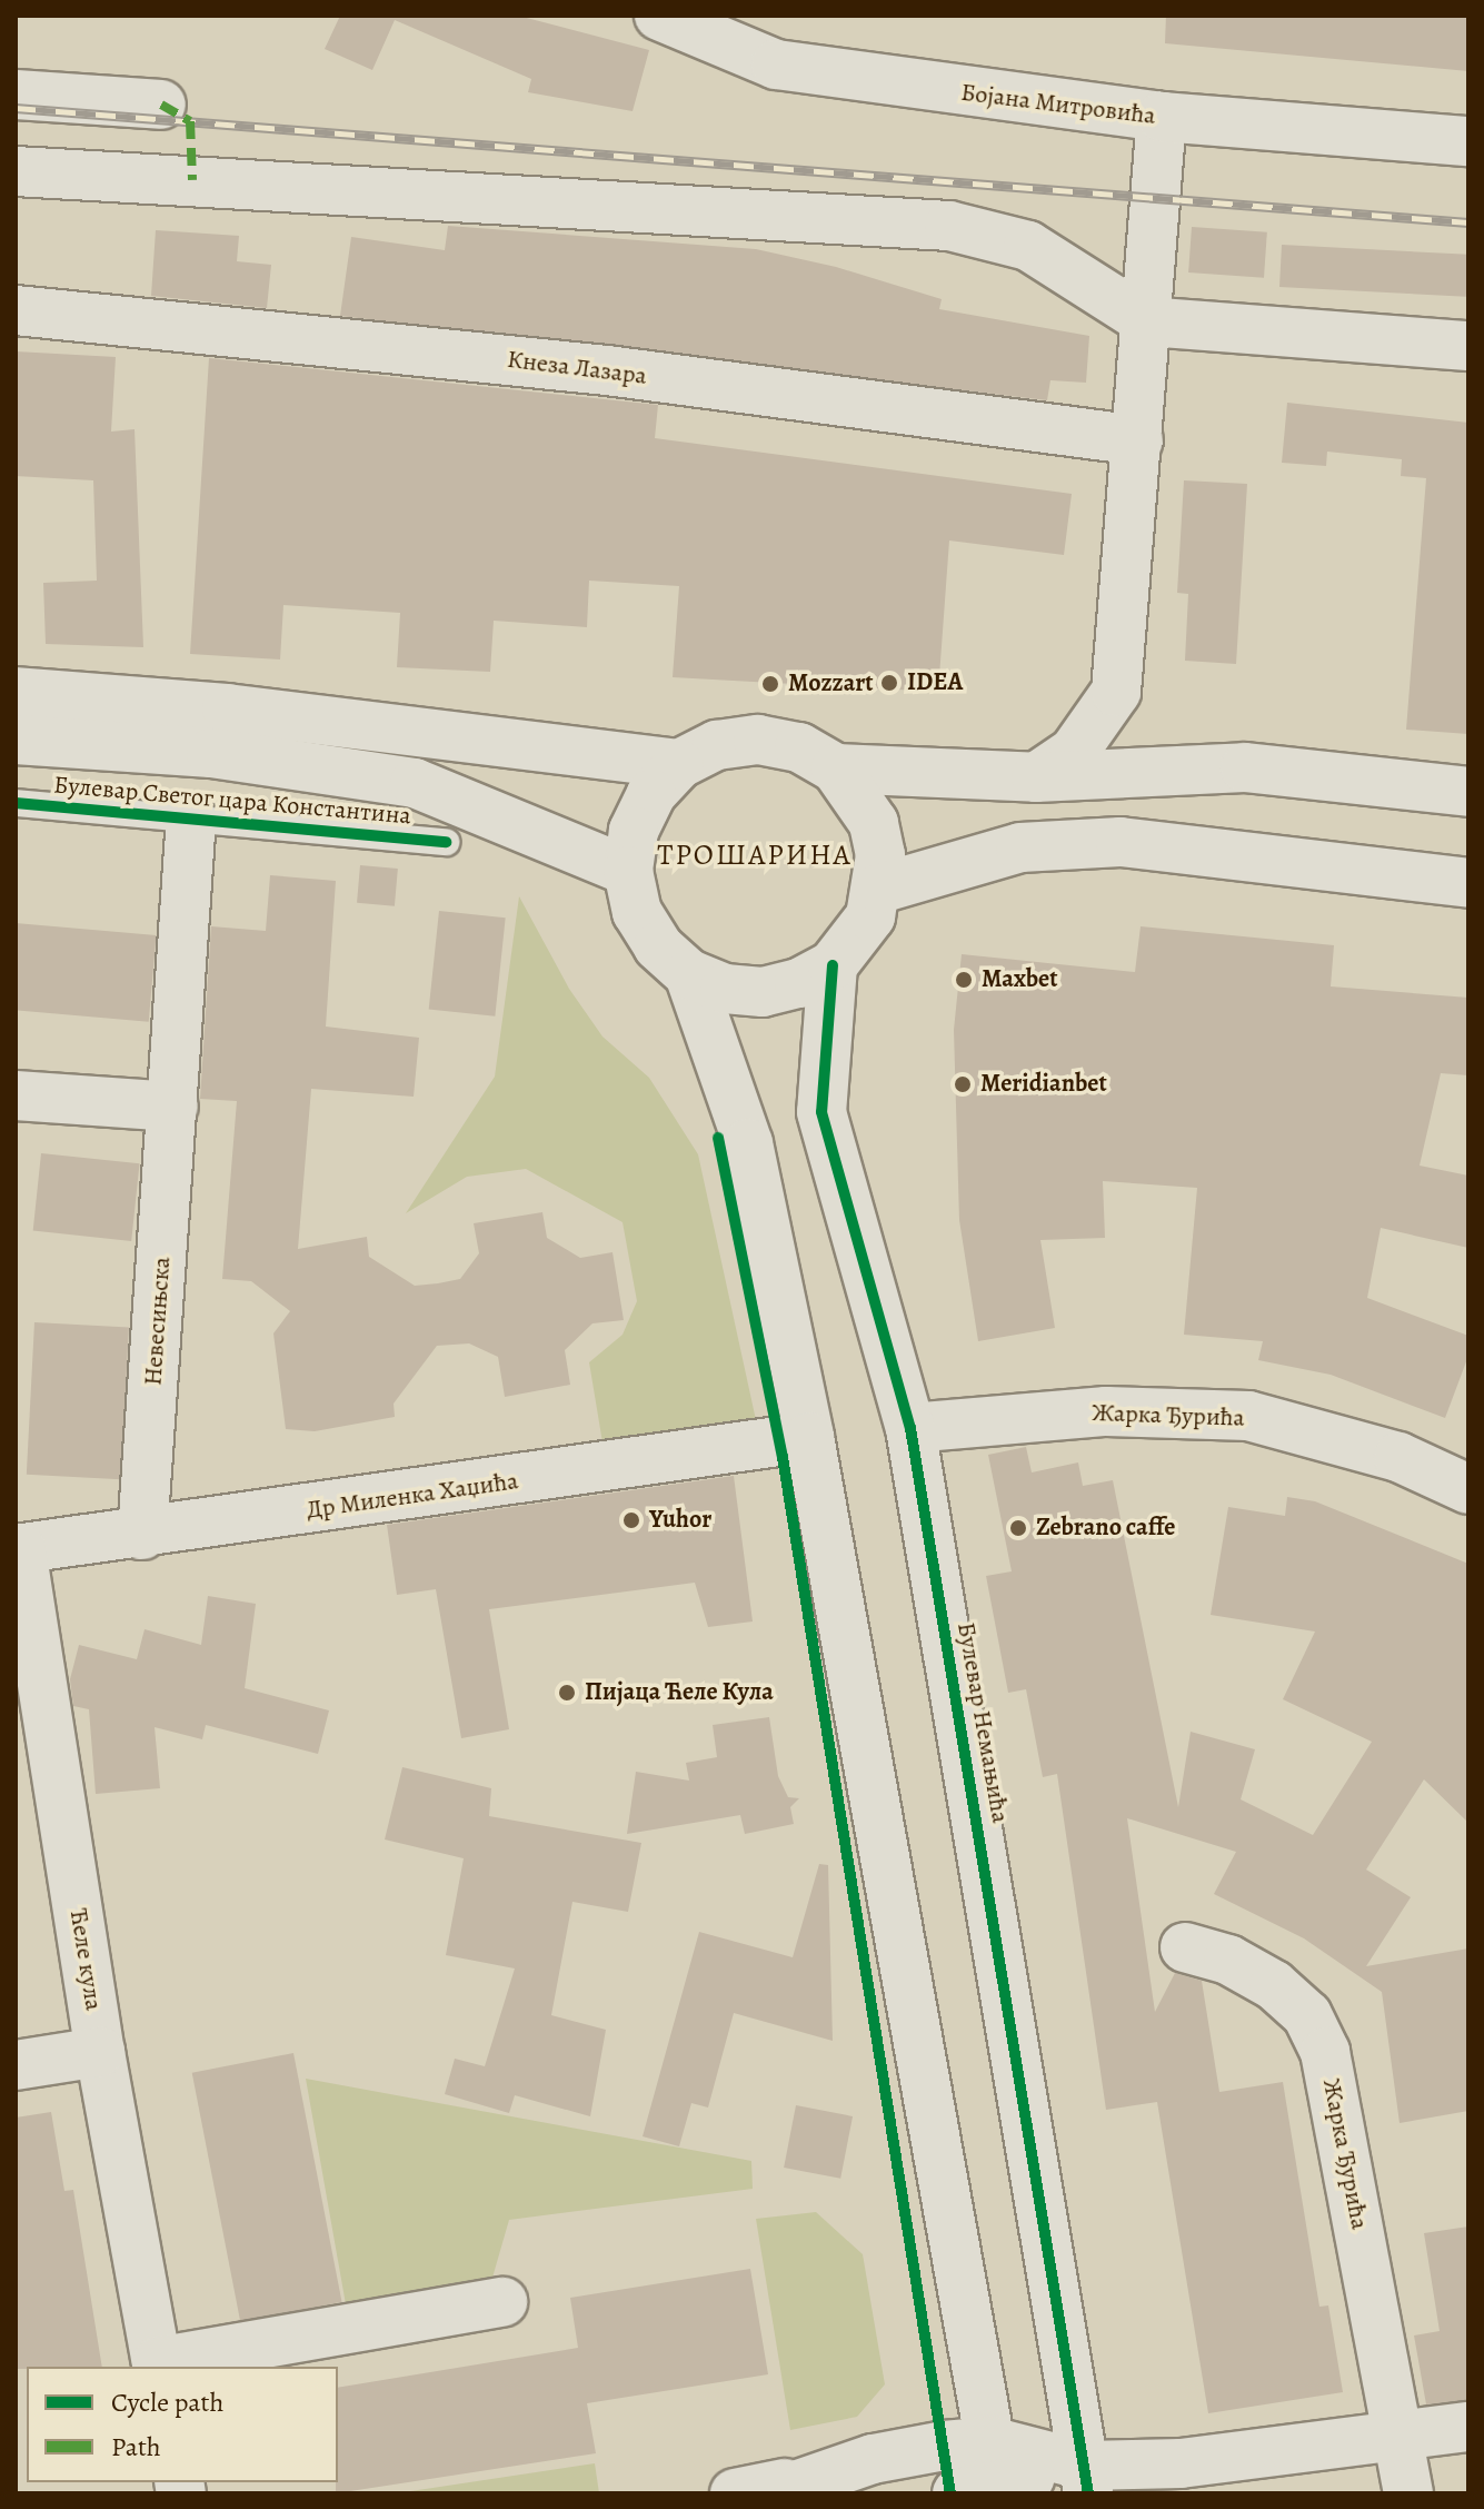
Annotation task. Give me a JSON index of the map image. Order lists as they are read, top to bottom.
{
  "streets": {
    "street": [
      "Бојана Митровића",
      "Кнеза Лазара",
      "Булевар Светог цара Константина",
      "Невесињска",
      "Жарка Ђурића",
      "Др Миленка Хаџића",
      "Булевар Немањића",
      "Ћеле кула"
    ]
  },
  "crossings": [
    ["Булевар Светог цара Константина", "Невесињска"],
    ["Булевар Светог цара Константина", "Булевар Немањића"],
    ["Невесињска", "Др Миленка Хаџића"],
    ["Жарка Ђурића", "Булевар Немањића"],
    ["Др Миленка Хаџића", "Ћеле кула"]
  ],
  "districts": ["ТРОШАРИНА"],
  "places": [
    "IDEA",
    "Mozzart",
    "Maxbet",
    "Meridianbet",
    "Yuhor",
    "Zebrano caffe",
    "Пијаца Ћеле Кула"
  ],
  "legend": ["Cycle path", "Path"]
}
